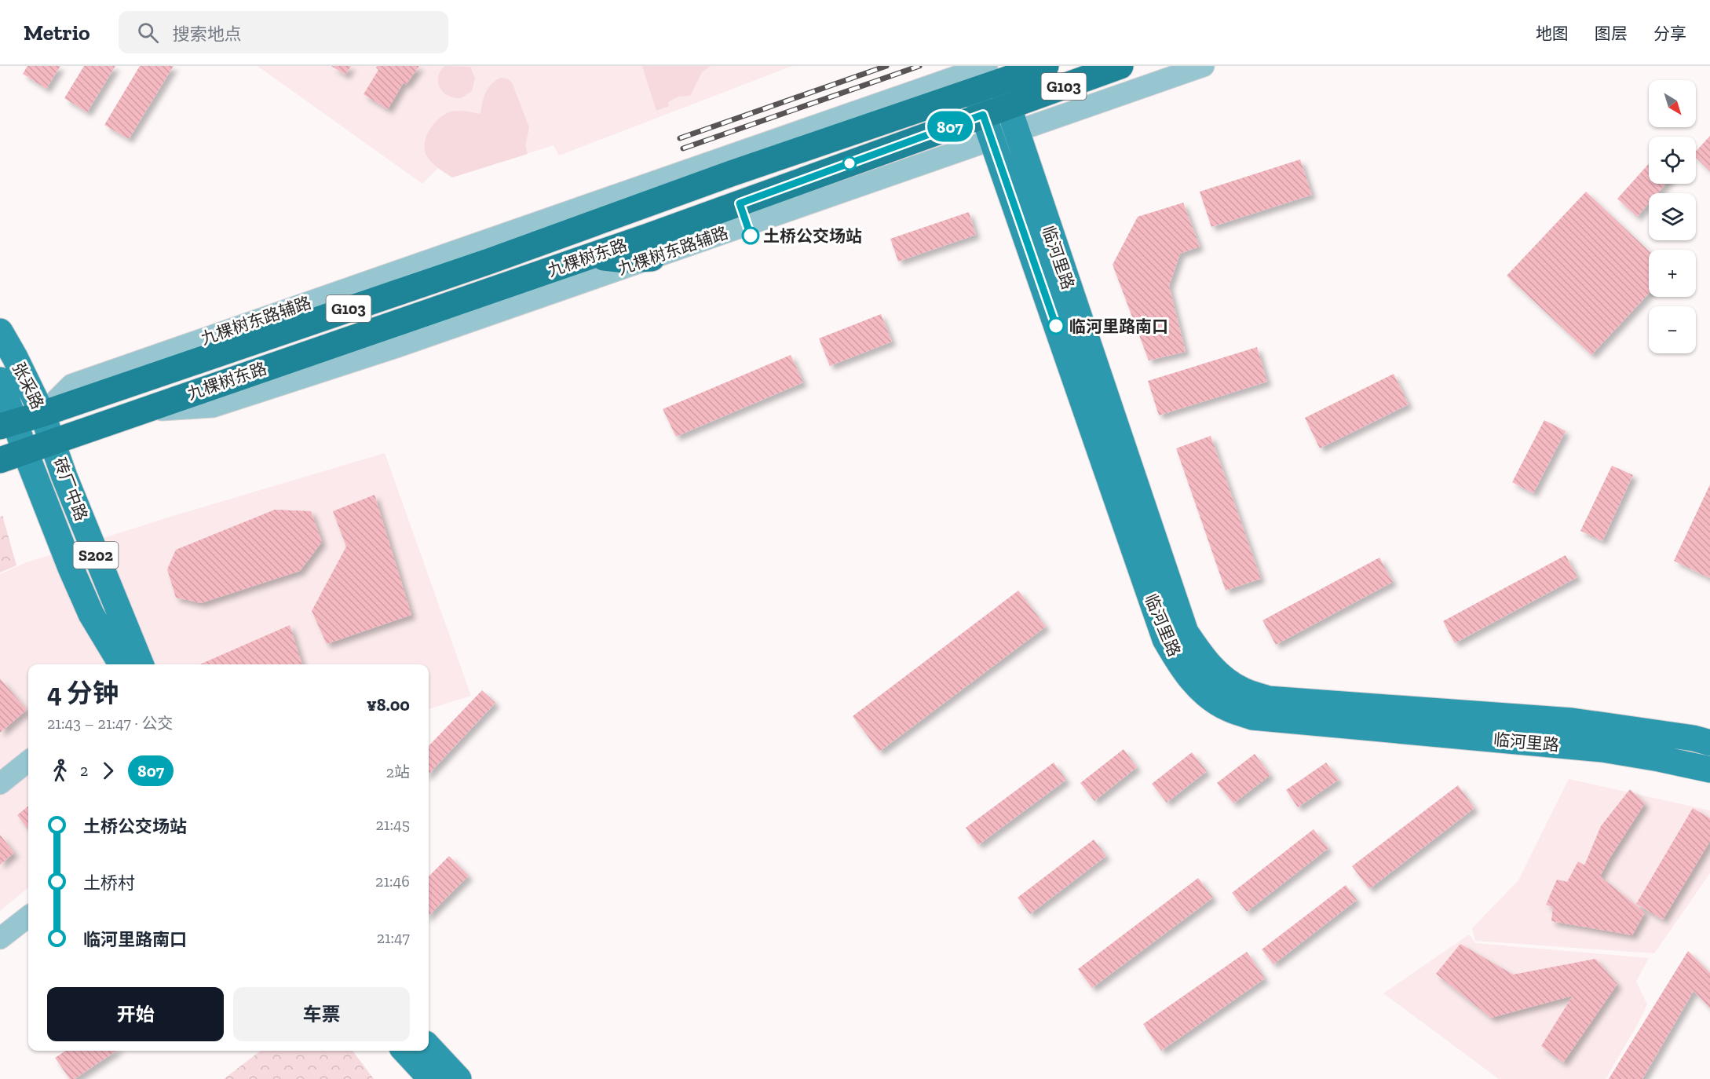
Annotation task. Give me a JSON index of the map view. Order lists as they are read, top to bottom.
{
  "streets": {
    "highway": ["G103", "九棵树东路"],
    "main road": [
      "临河里路",
      "张采路",
      "砖厂中路",
      "S202"
    ],
    "street": ["九棵树东路辅路"]
  },
  "crossings": [
    ["G103", "九棵树东路"],
    ["G103", "张采路"],
    ["G103", "砖厂中路"],
    ["九棵树东路辅路", "九棵树东路"],
    ["九棵树东路辅路", "临河里路"],
    ["九棵树东路辅路", "张采路"],
    ["九棵树东路", "临河里路"],
    ["九棵树东路", "张采路"],
    ["九棵树东路", "砖厂中路"],
    ["张采路", "砖厂中路"]
  ],
  "places": ["土桥公交场站", "临河里路南口"],
  "lines": ["bus line 807"],
  "north": "bottom right",
  "page": {
    "header": "Metrio",
    "search": "搜索地点",
    "nav": ["地图", "图层", "分享"],
    "on_map": "807",
    "map_buttons": ["+", "−"],
    "heading": ["4 分钟", "21:43 – 21:47 · 公交", "¥8.00"],
    "legs": ["2", "807", "2站"],
    "list": [
      {
        "name": "土桥公交场站",
        "value": "21:45"
      },
      {
        "name": "土桥村",
        "value": "21:46"
      },
      {
        "name": "临河里路南口",
        "value": "21:47"
      }
    ],
    "buttons": ["开始", "车票"]
  }
}
